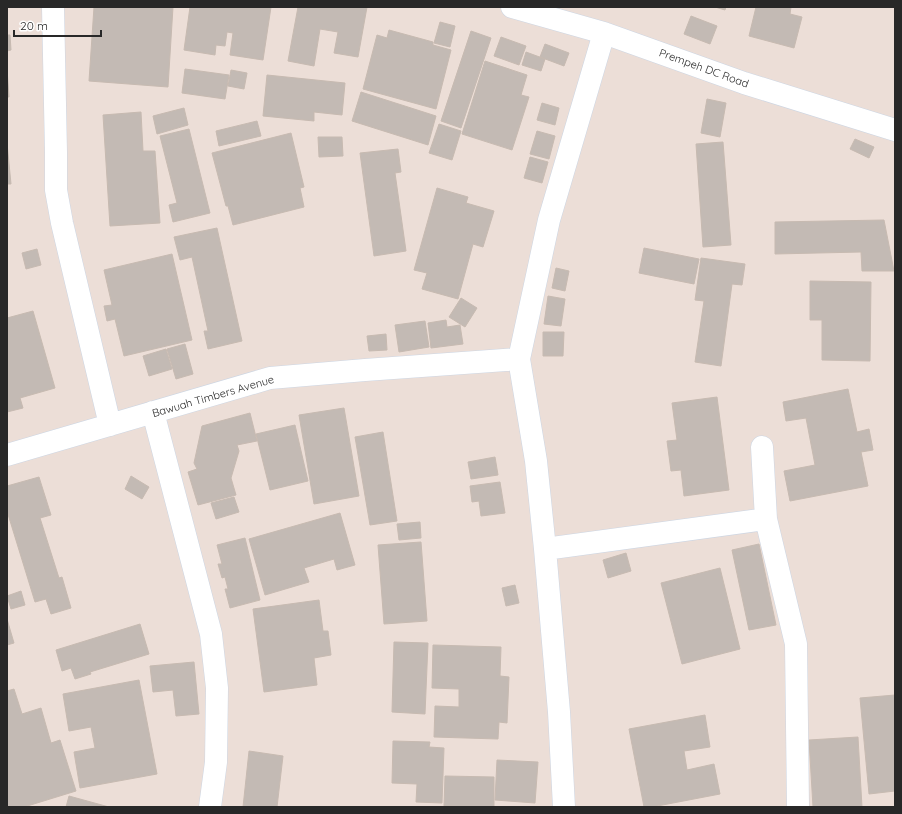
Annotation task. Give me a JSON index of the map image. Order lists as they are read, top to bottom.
{
  "streets": {
    "street": ["Prempeh DC Road", "Bawuah Timbers Avenue"]
  },
  "scale_bar": "20 m"
}
